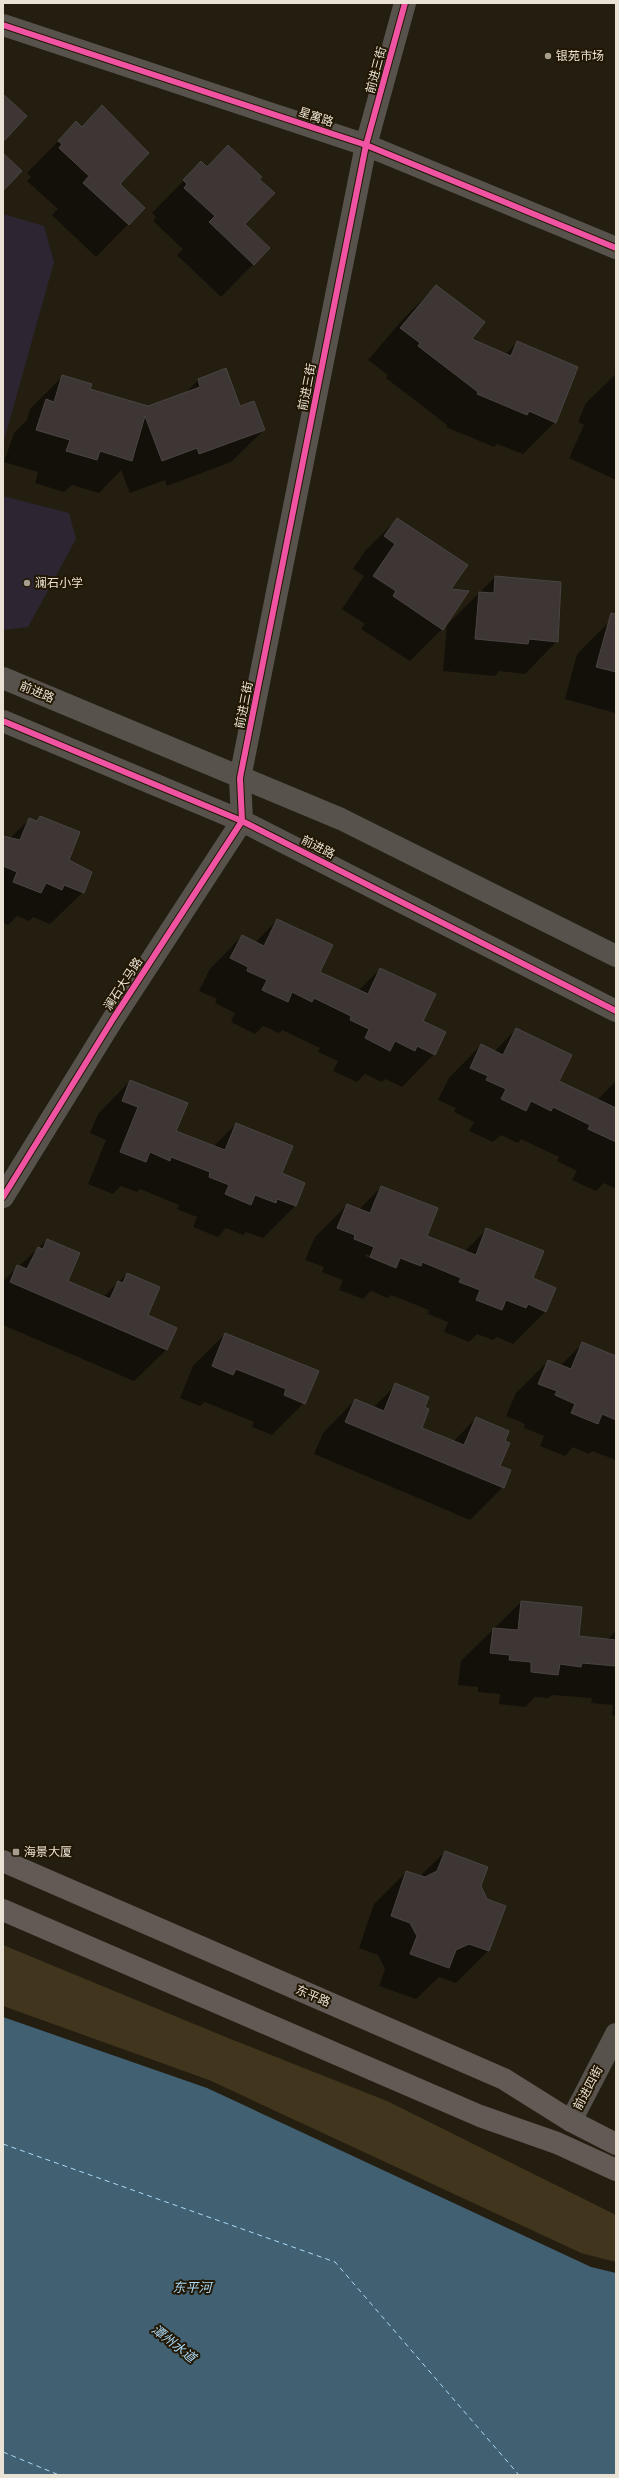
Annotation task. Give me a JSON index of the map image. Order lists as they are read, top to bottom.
{
  "streets": {
    "main road": ["东平路"],
    "street": [
      "前进三街",
      "星寓路",
      "前进路",
      "澜石大马路",
      "前进四街"
    ]
  },
  "crossings": [
    ["前进三街", "星寓路"],
    ["前进三街", "前进路"],
    ["前进路", "澜石大马路"],
    ["东平路", "前进四街"]
  ],
  "water": ["东平河", "潭州水道"],
  "places": {
    "other": ["银苑市场", "澜石小学"],
    "transit": ["海景大厦"]
  }
}
